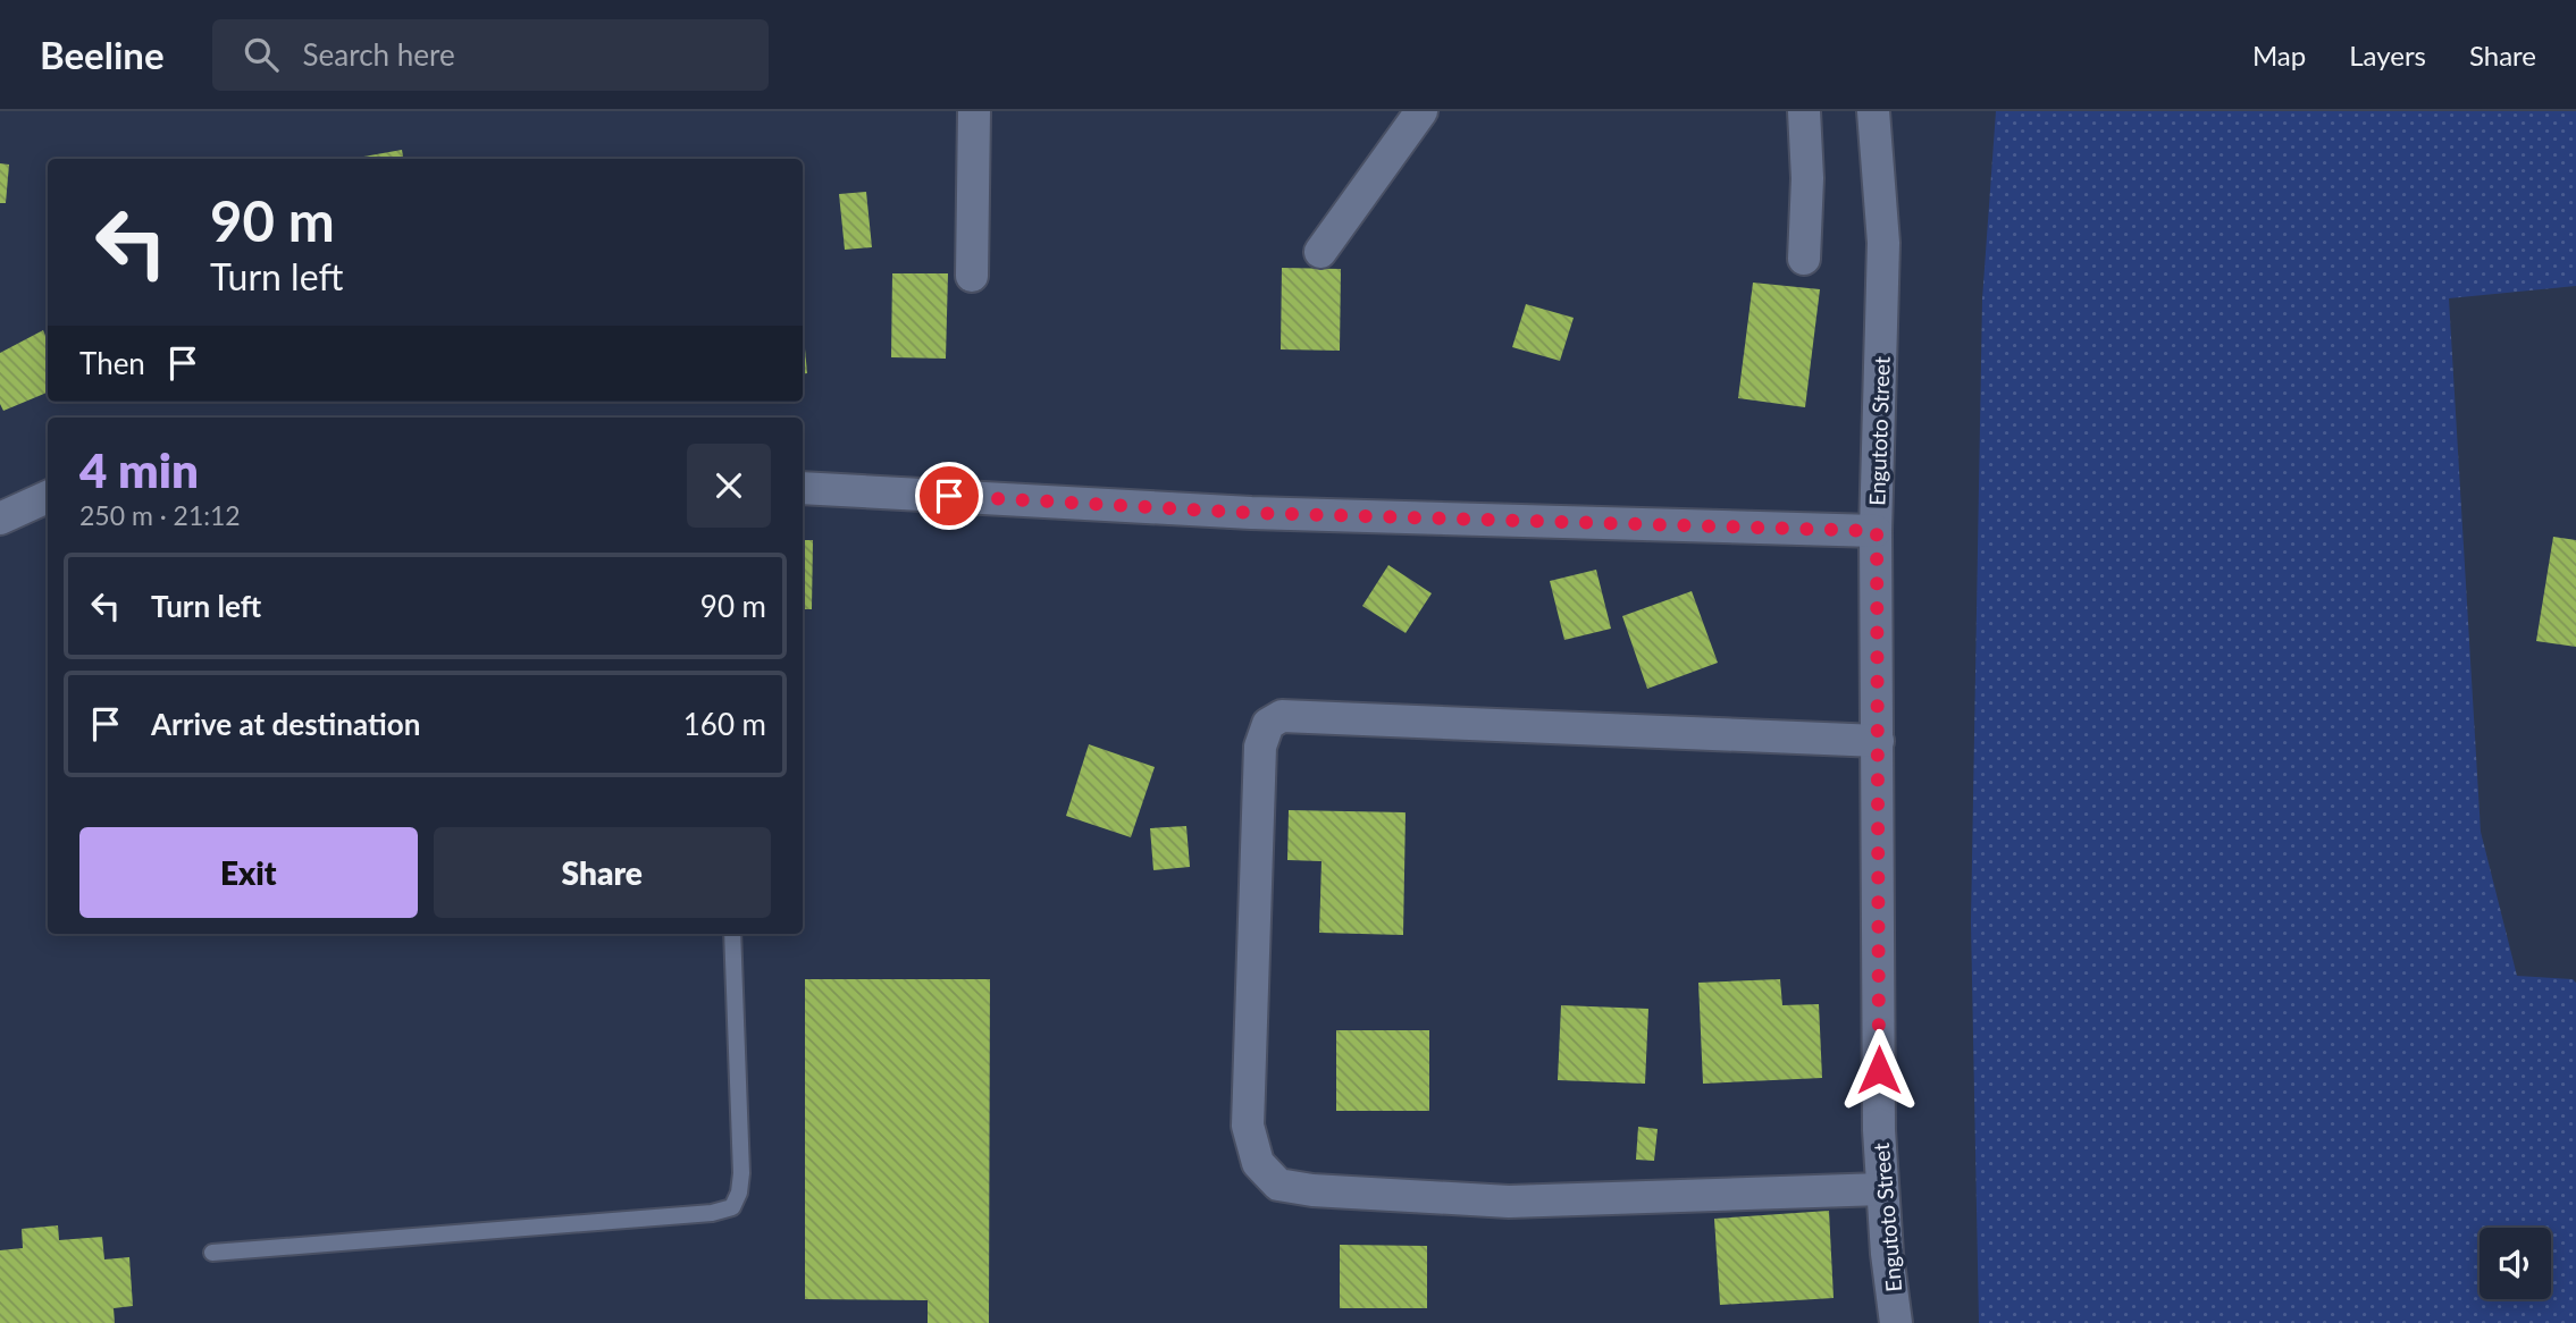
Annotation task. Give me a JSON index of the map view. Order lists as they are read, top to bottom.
{
  "streets": {
    "street": ["Engutoto Street"]
  },
  "page": {
    "header": "Beeline",
    "search": "Search here",
    "nav": ["Map", "Layers", "Share"],
    "turn": ["90 m", "Turn left"],
    "then": "Then",
    "heading": ["4 min", "250 m · 21:12"],
    "list": [
      {
        "name": "Turn left",
        "value": "90 m"
      },
      {
        "name": "Arrive at destination",
        "value": "160 m"
      }
    ],
    "buttons": ["Exit", "Share"]
  }
}
